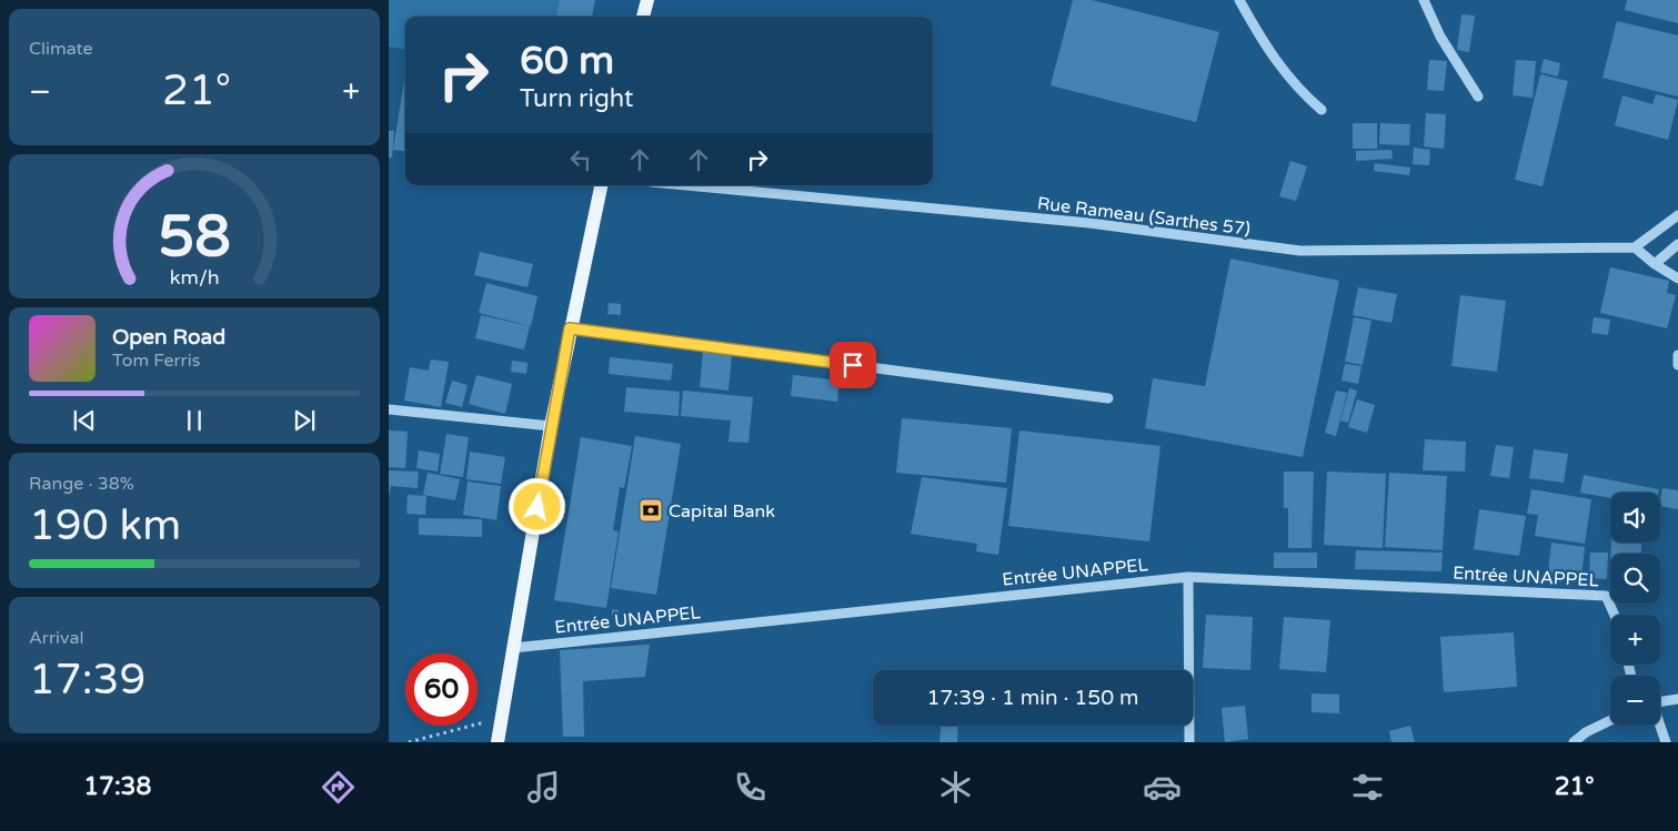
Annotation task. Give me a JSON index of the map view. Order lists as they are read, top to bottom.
{
  "streets": {
    "street": ["Rue Rameau (Sarthes 57)", "Entrée UNAPPEL"]
  },
  "places": {
    "bank": ["Capital Bank"]
  },
  "page": {
    "tile": [
      "Climate",
      ["Range · 38%", "190 km"],
      ["Arrival", "17:39"]
    ],
    "turn": ["60 m", "Turn right"],
    "heat": ["−", "21°", "+"],
    "song": ["Open Road", "Tom Ferris"],
    "map_buttons": ["+", "−"],
    "limit": "60",
    "trip": "17:39 · 1 min · 150 m",
    "tabs": ["17:38", "21°"],
    "gauge": ["58", "km/h"]
  }
}
